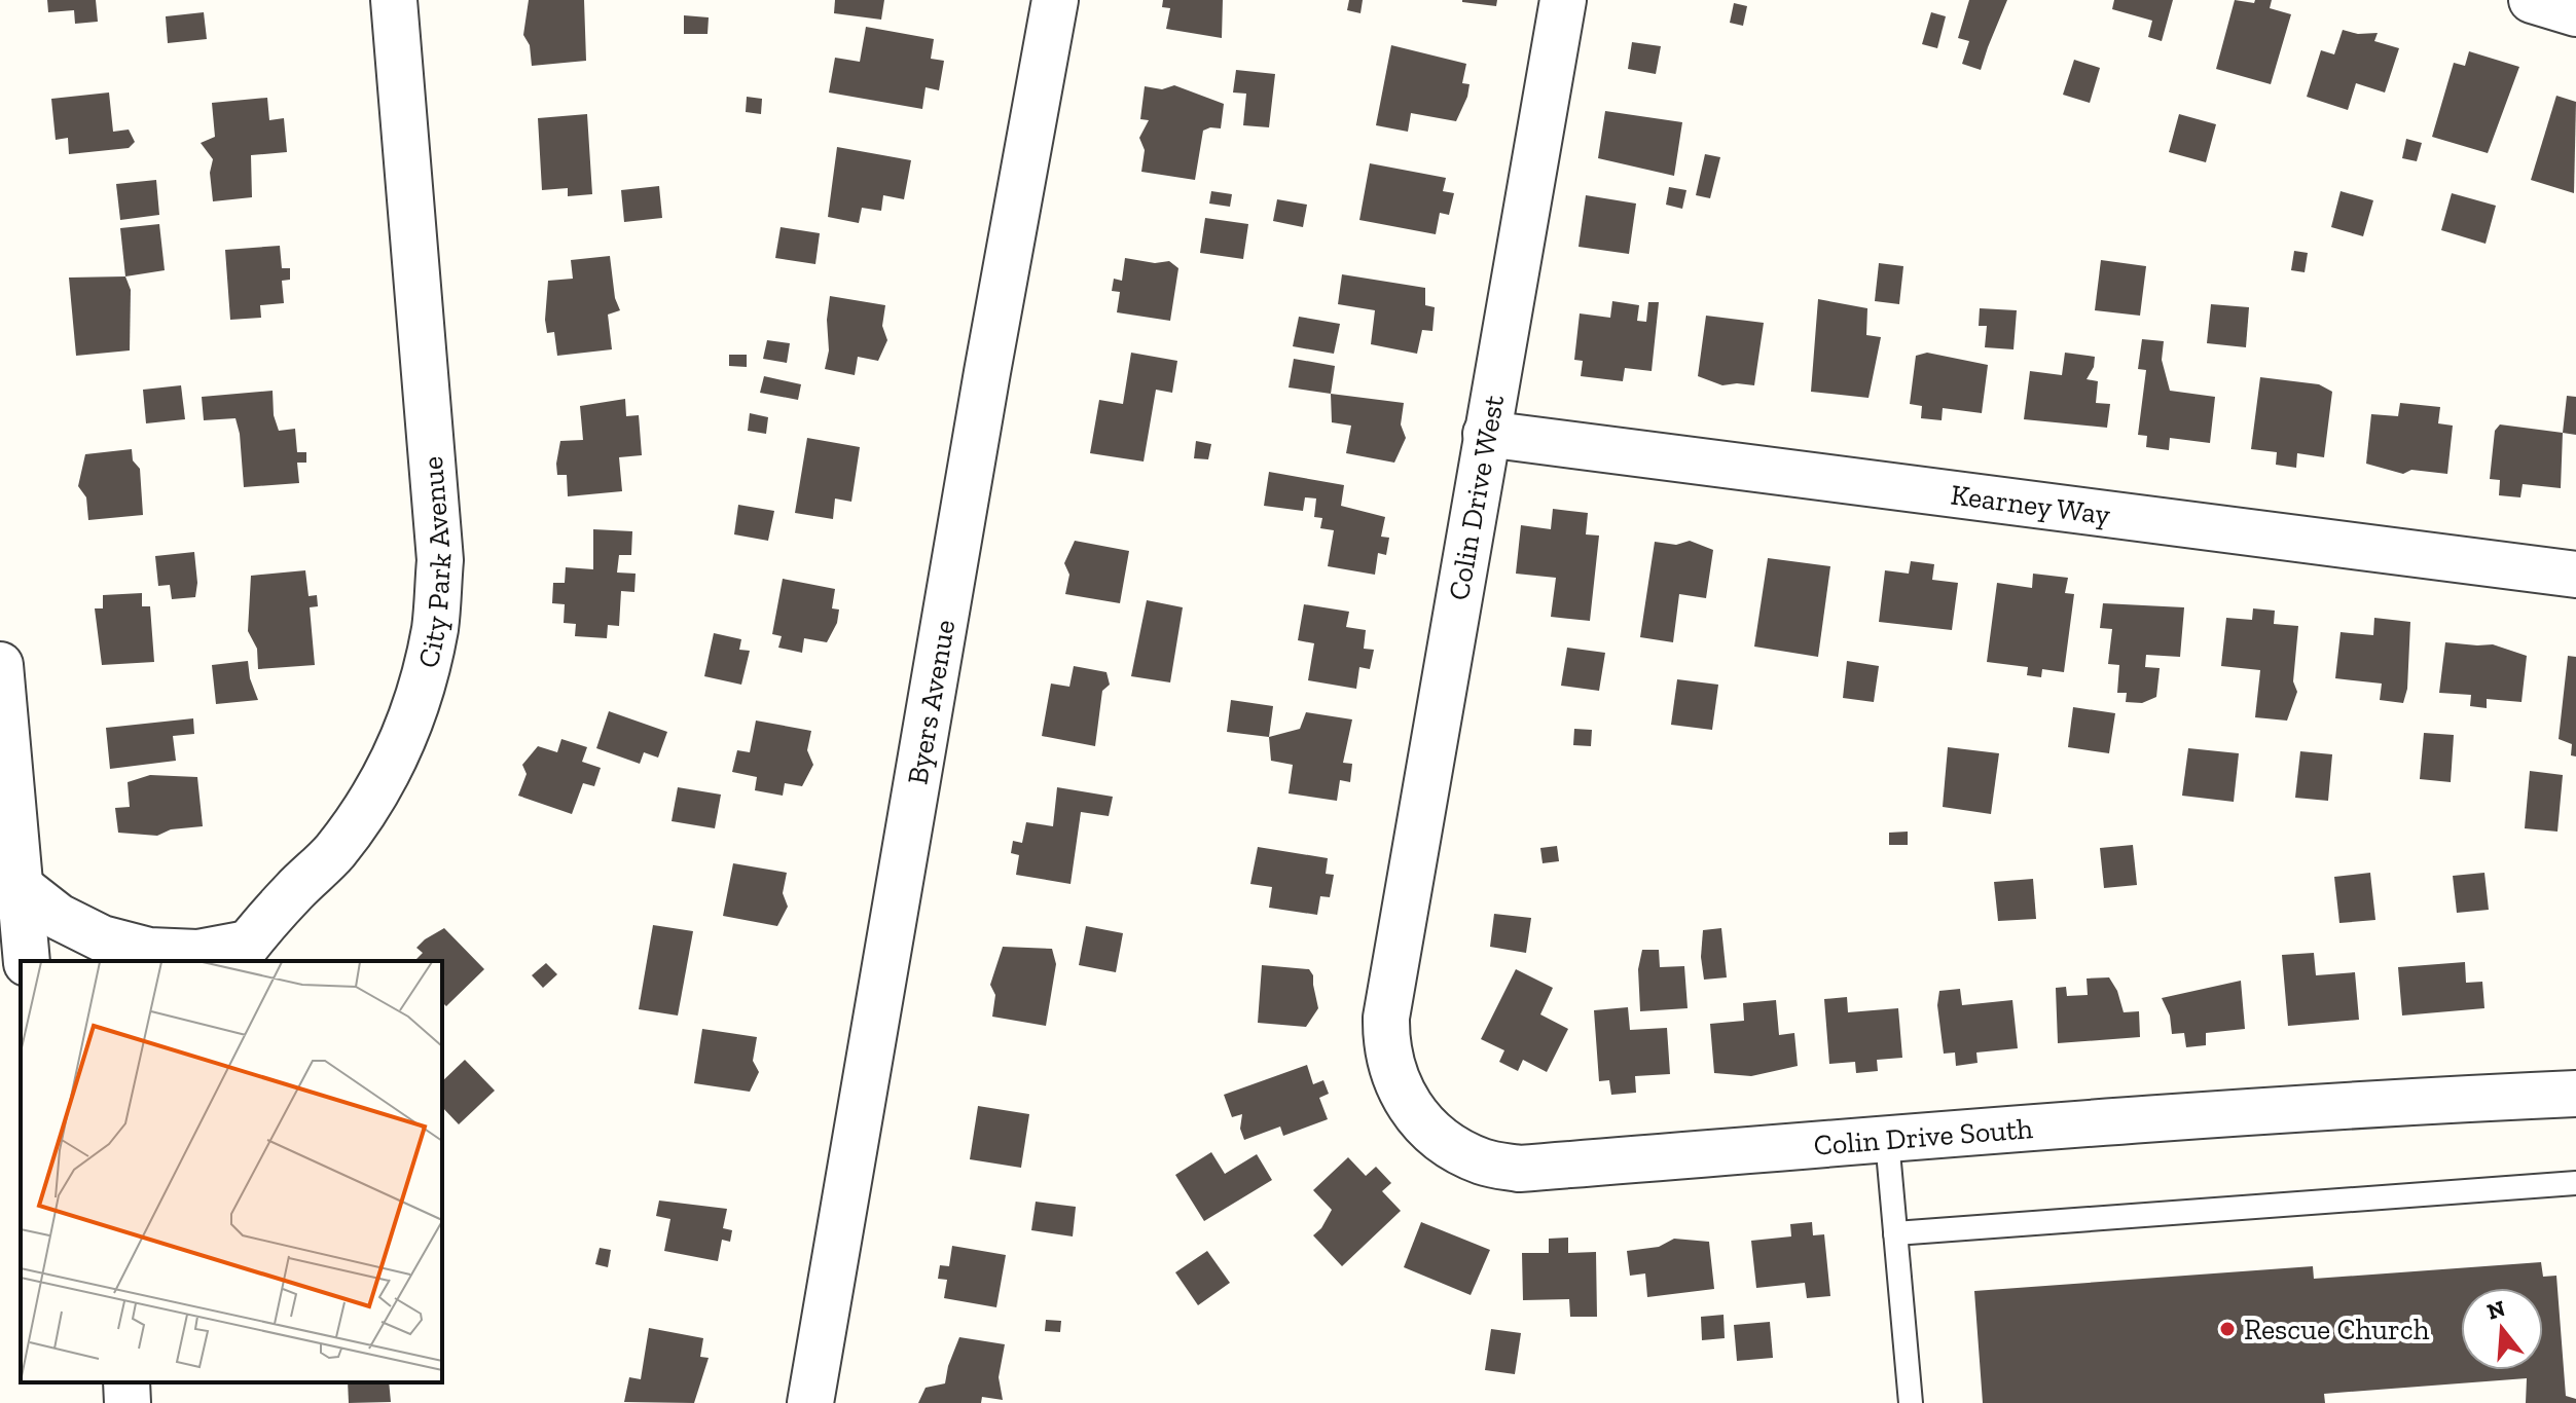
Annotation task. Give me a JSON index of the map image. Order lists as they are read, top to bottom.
{
  "streets": {
    "street": [
      "Colin Drive West",
      "Kearney Way",
      "City Park Avenue",
      "Byers Avenue",
      "Colin Drive South"
    ]
  },
  "crossings": [
    ["Colin Drive West", "Kearney Way"],
    ["Colin Drive West", "Colin Drive South"]
  ],
  "places": ["Rescue Church"],
  "north": "top"
}
